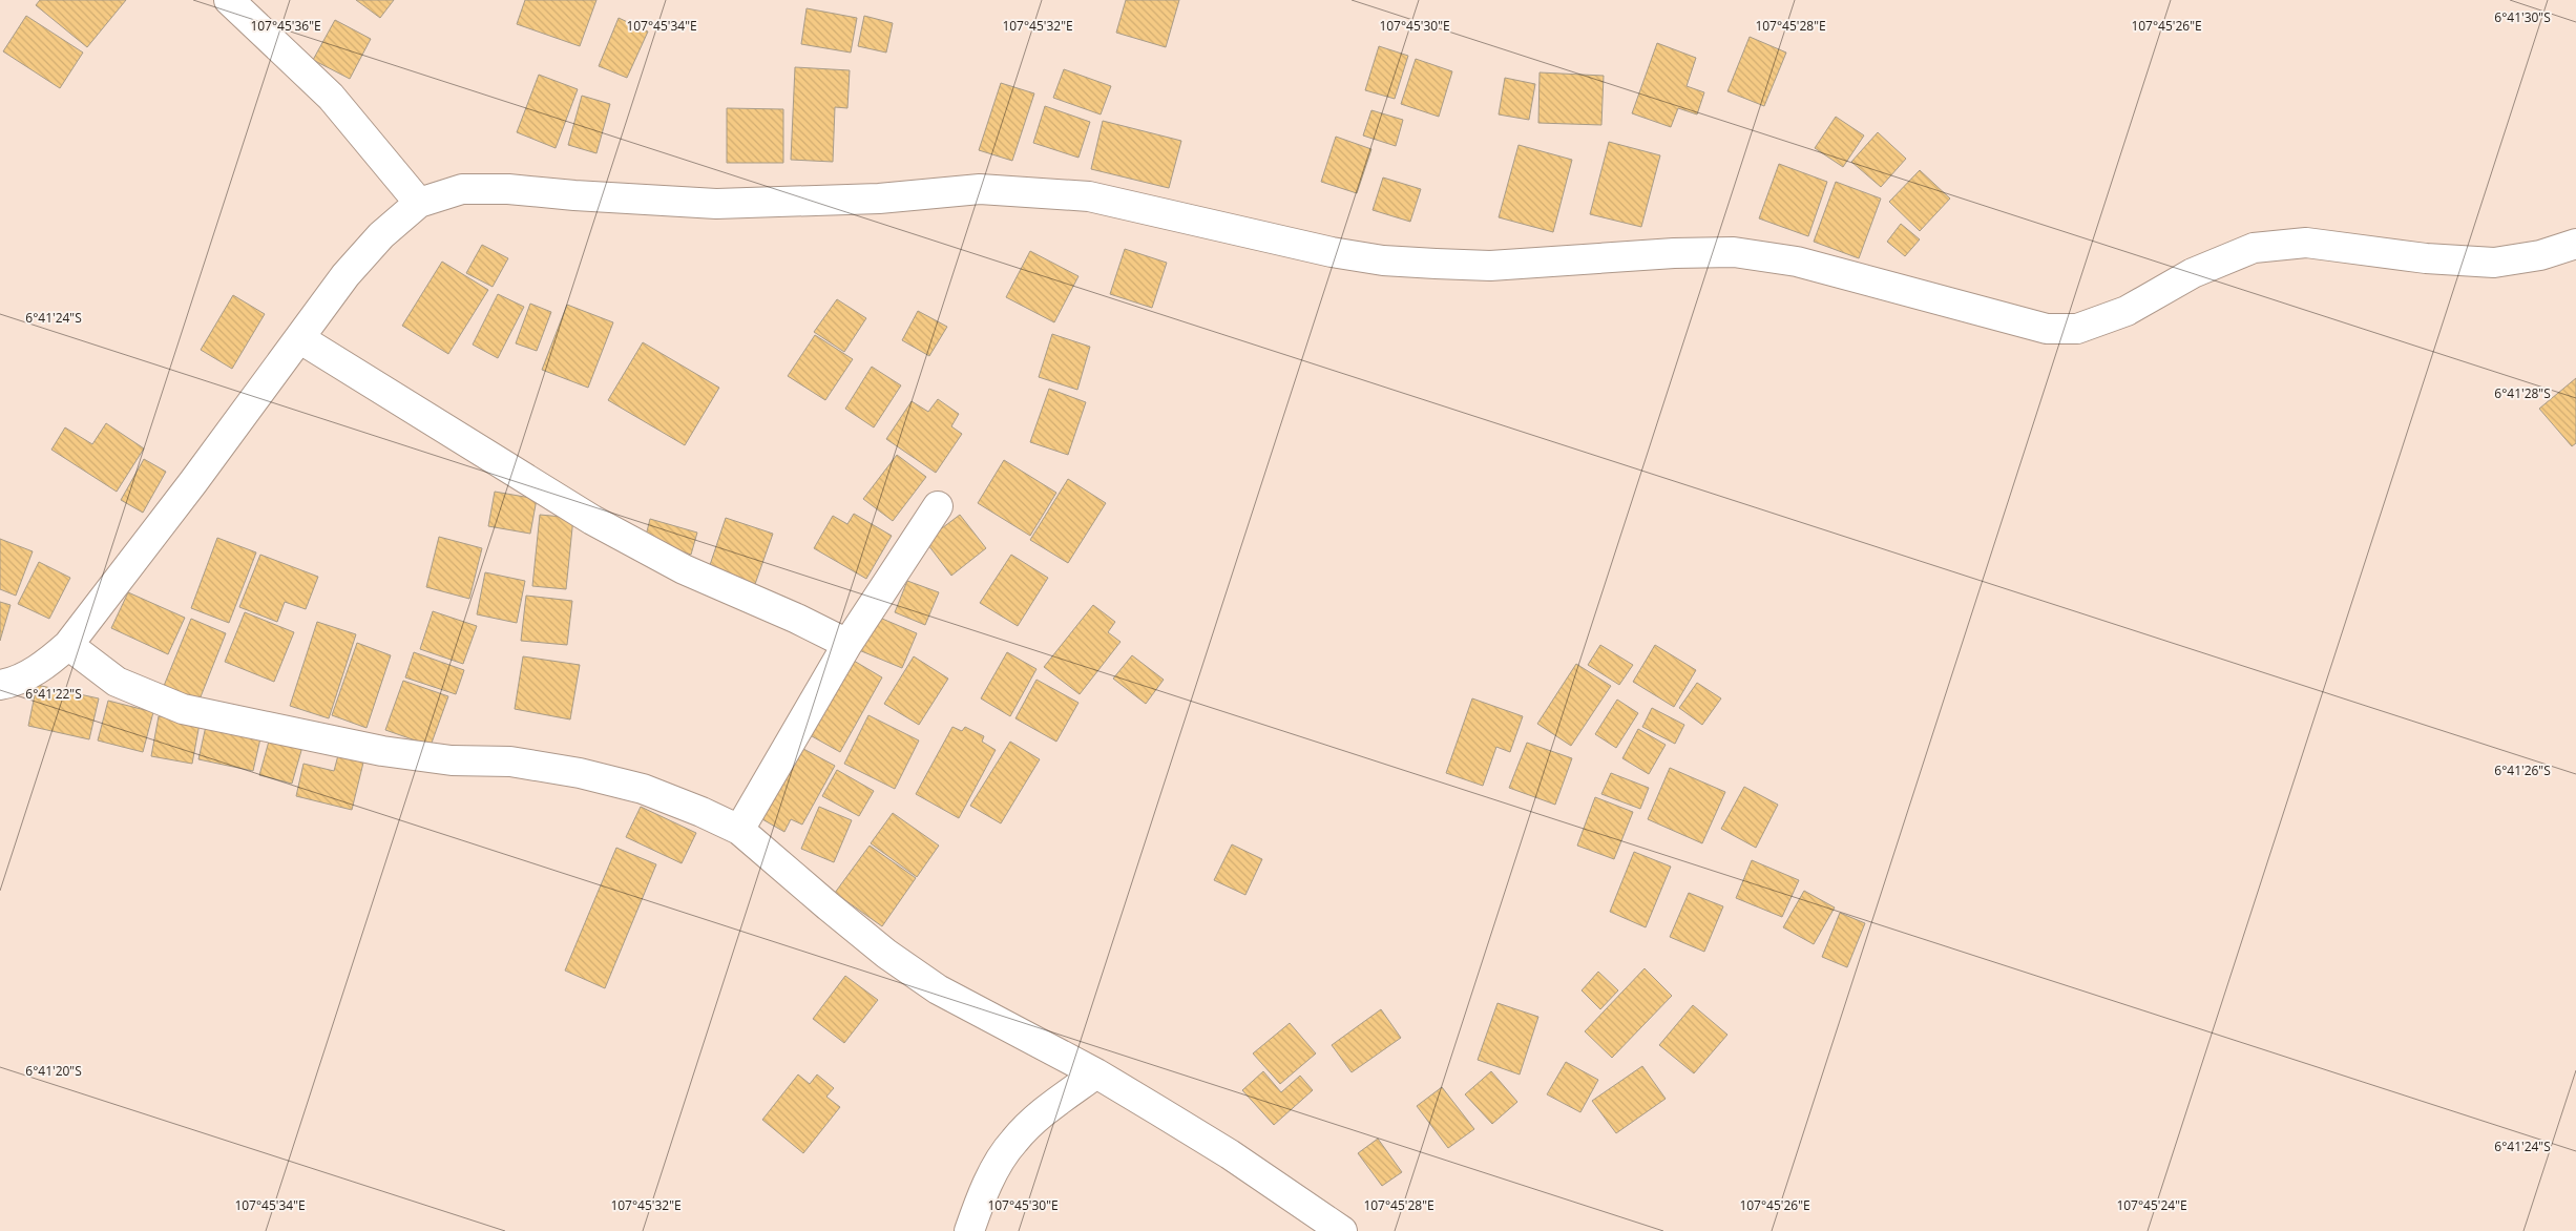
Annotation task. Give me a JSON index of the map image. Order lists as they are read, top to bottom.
{
  "coordinates": [
    "6°41'30\"S",
    "107°45'36\"E",
    "107°45'34\"E",
    "107°45'32\"E",
    "107°45'30\"E",
    "107°45'28\"E",
    "107°45'26\"E",
    "6°41'24\"S",
    "6°41'28\"S",
    "6°41'22\"S",
    "6°41'26\"S",
    "6°41'20\"S",
    "107°45'24\"E"
  ]
}
